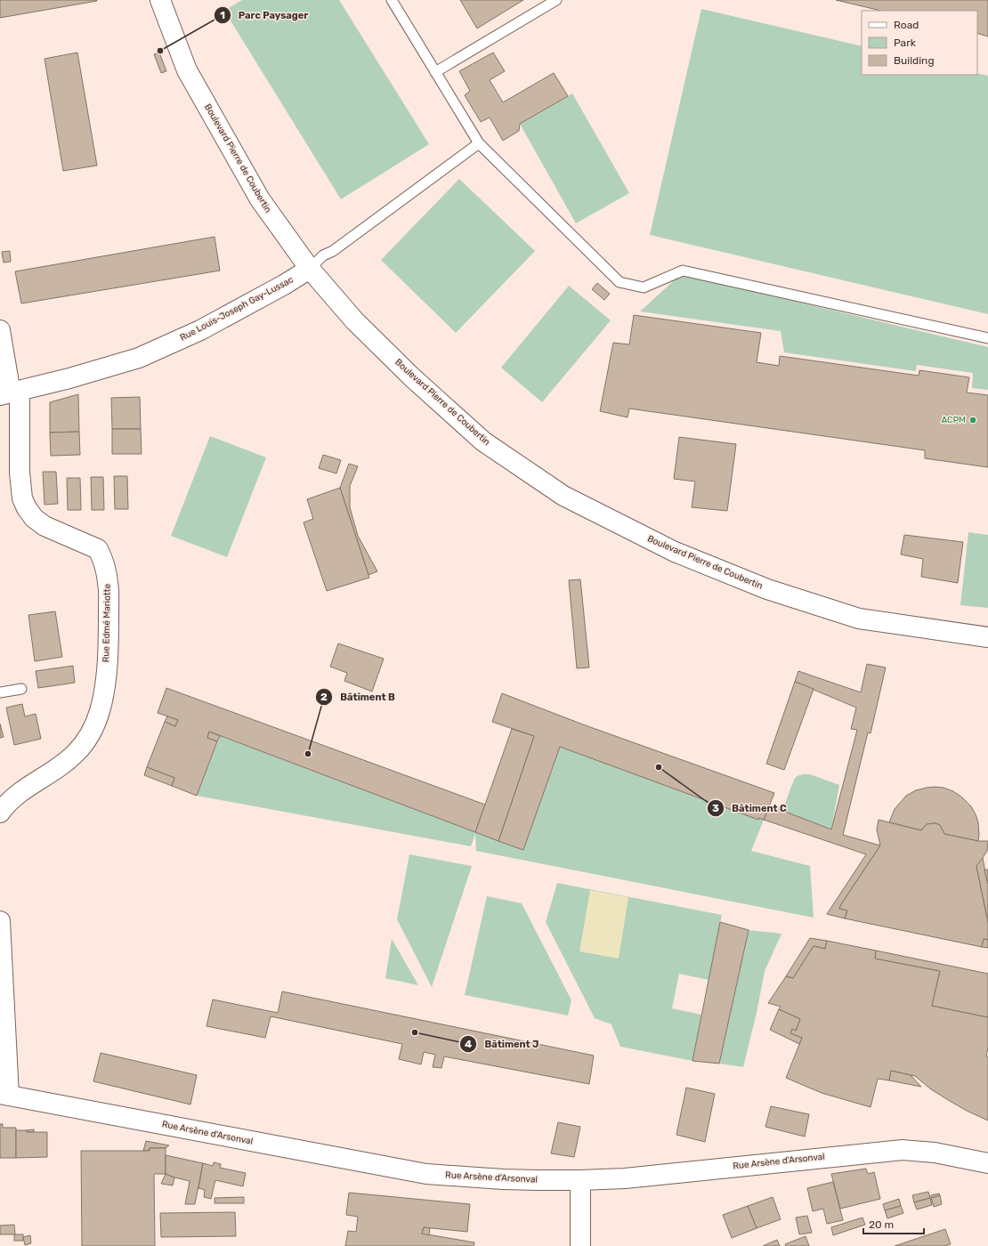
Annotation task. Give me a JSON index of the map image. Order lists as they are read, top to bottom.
{
  "streets": {
    "street": [
      "Boulevard Pierre de Coubertin",
      "Rue Louis-Joseph Gay-Lussac",
      "Rue Edmé Mariotte",
      "Rue Arsène d'Arsonval"
    ]
  },
  "crossings": [
    ["Boulevard Pierre de Coubertin", "Rue Louis-Joseph Gay-Lussac"],
    ["Rue Louis-Joseph Gay-Lussac", "Rue Edmé Mariotte"]
  ],
  "places": [
    "Parc Paysager",
    "ACPM",
    "Bâtiment B",
    "Bâtiment C",
    "Bâtiment J"
  ],
  "legend": ["Road", "Park", "Building"],
  "scale_bar": "20 m"
}
